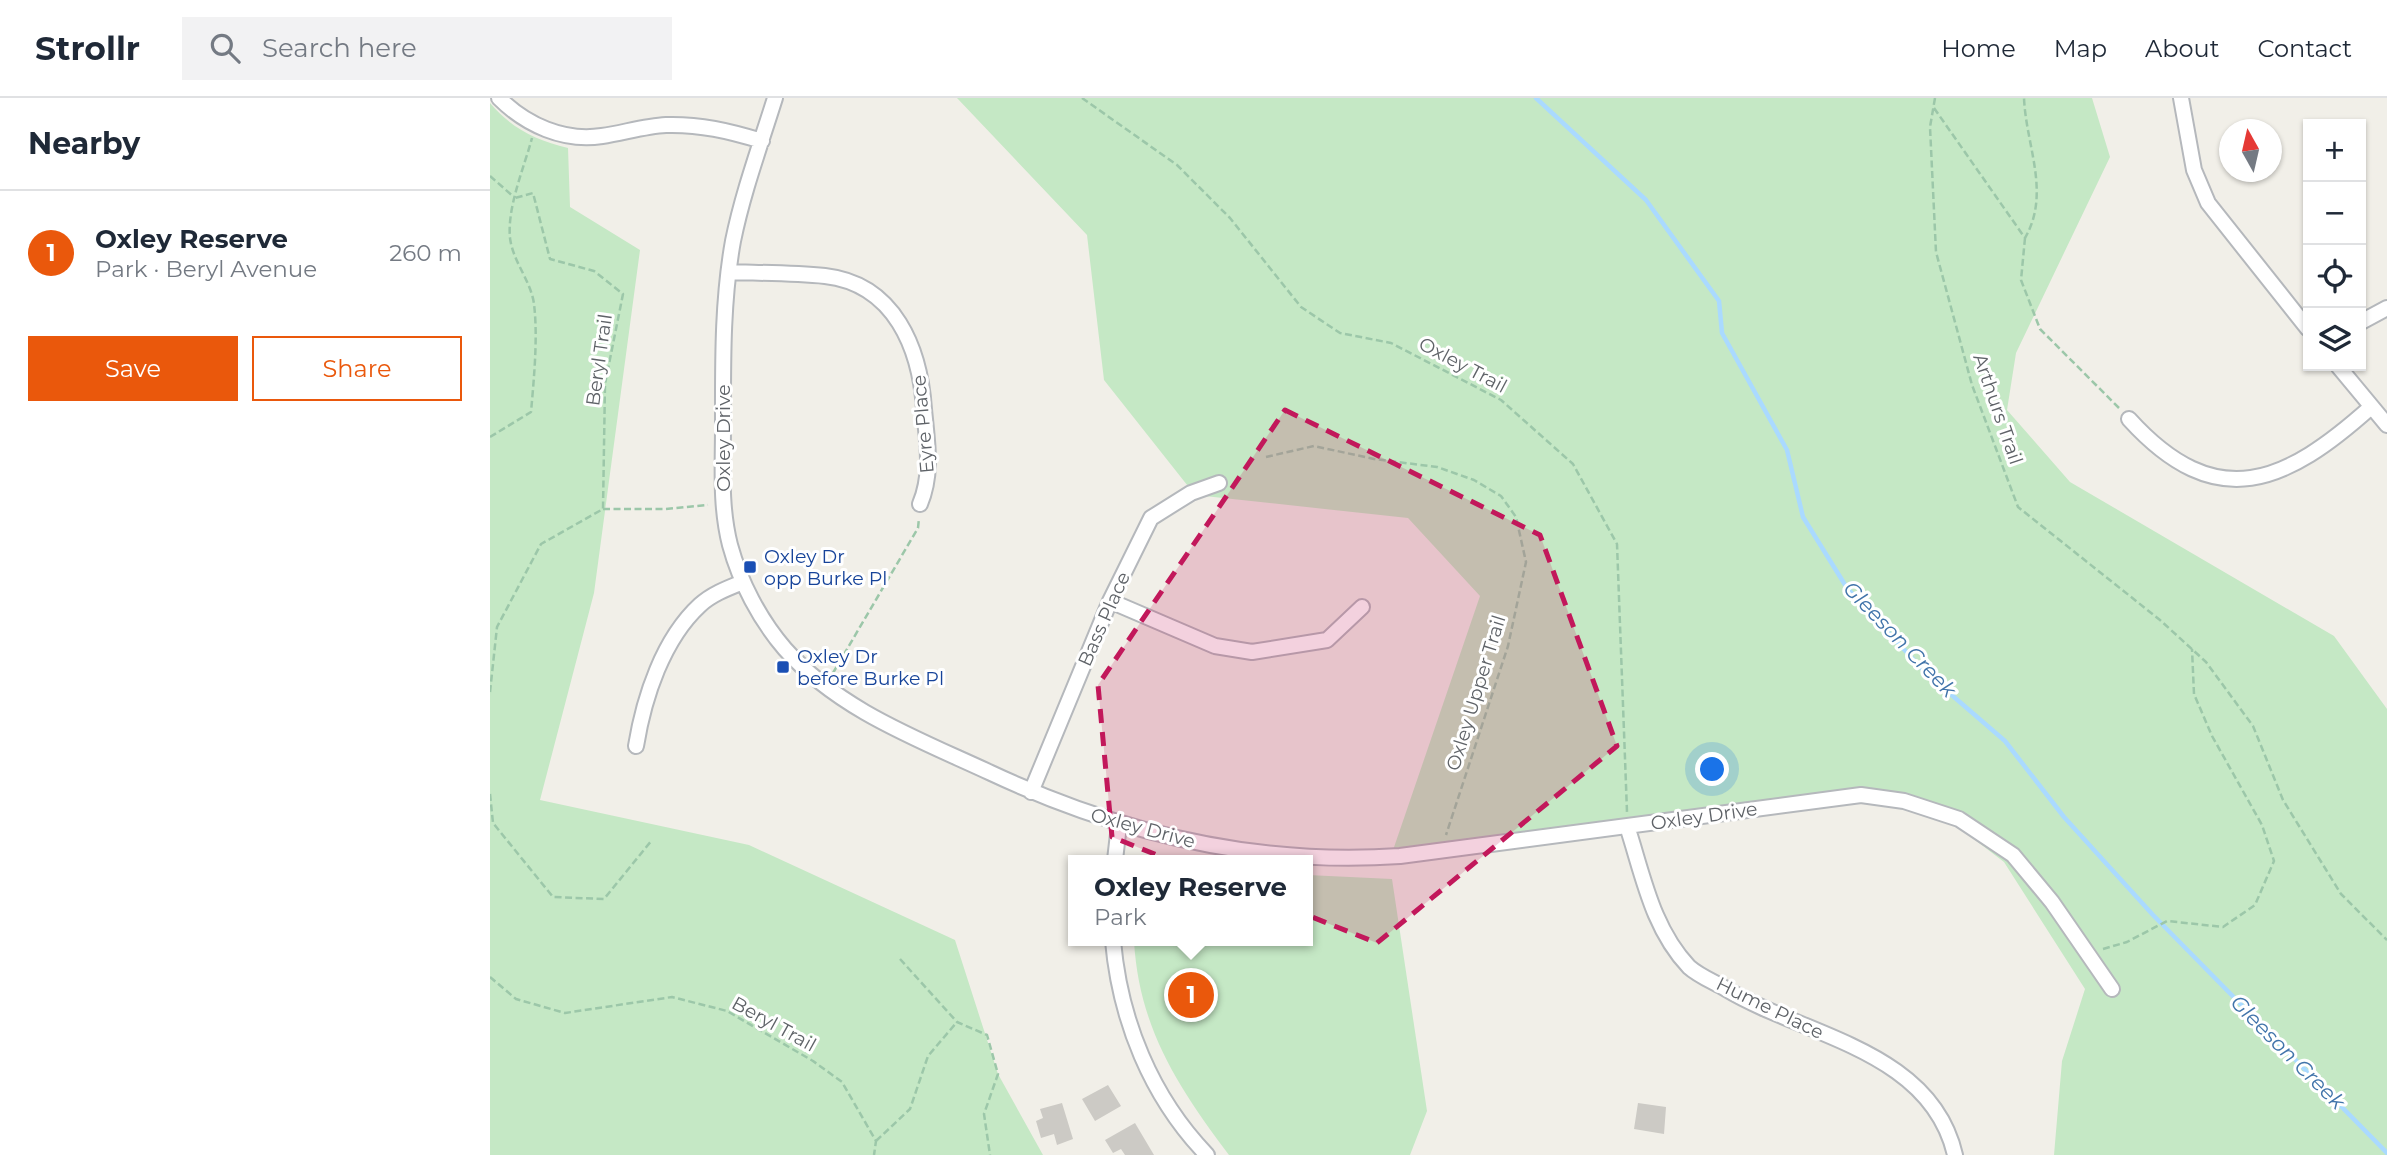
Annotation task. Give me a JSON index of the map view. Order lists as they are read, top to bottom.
{
  "streets": {
    "street": [
      "Eyre Place",
      "Oxley Drive",
      "Bass Place",
      "Hume Place"
    ],
    "path": [
      "Beryl Trail",
      "Oxley Trail",
      "Arthurs Trail",
      "Oxley Upper Trail"
    ]
  },
  "crossings": [
    ["Oxley Trail", "Oxley Drive"],
    ["Oxley Trail", "Hume Place"],
    ["Eyre Place", "Oxley Drive"],
    ["Oxley Drive", "Bass Place"],
    ["Oxley Drive", "Oxley Upper Trail"],
    ["Oxley Drive", "Hume Place"]
  ],
  "water": ["Gleeson Creek"],
  "places": {
    "transit": ["Oxley Dr opp Burke Pl", "Oxley Dr before Burke Pl"]
  },
  "north": "top",
  "page": {
    "header": "Strollr",
    "search": "Search here",
    "nav": [
      "Home",
      "Map",
      "About",
      "Contact"
    ],
    "heading": "Nearby",
    "map_buttons": ["+", "−"],
    "list": [
      {
        "mark": "1",
        "name": "Oxley Reserve",
        "note": "Park · Beryl Avenue",
        "value": "260 m"
      }
    ],
    "buttons": ["Save", "Share"],
    "popup": ["Oxley Reserve", "Park"],
    "pins": "1"
  }
}
